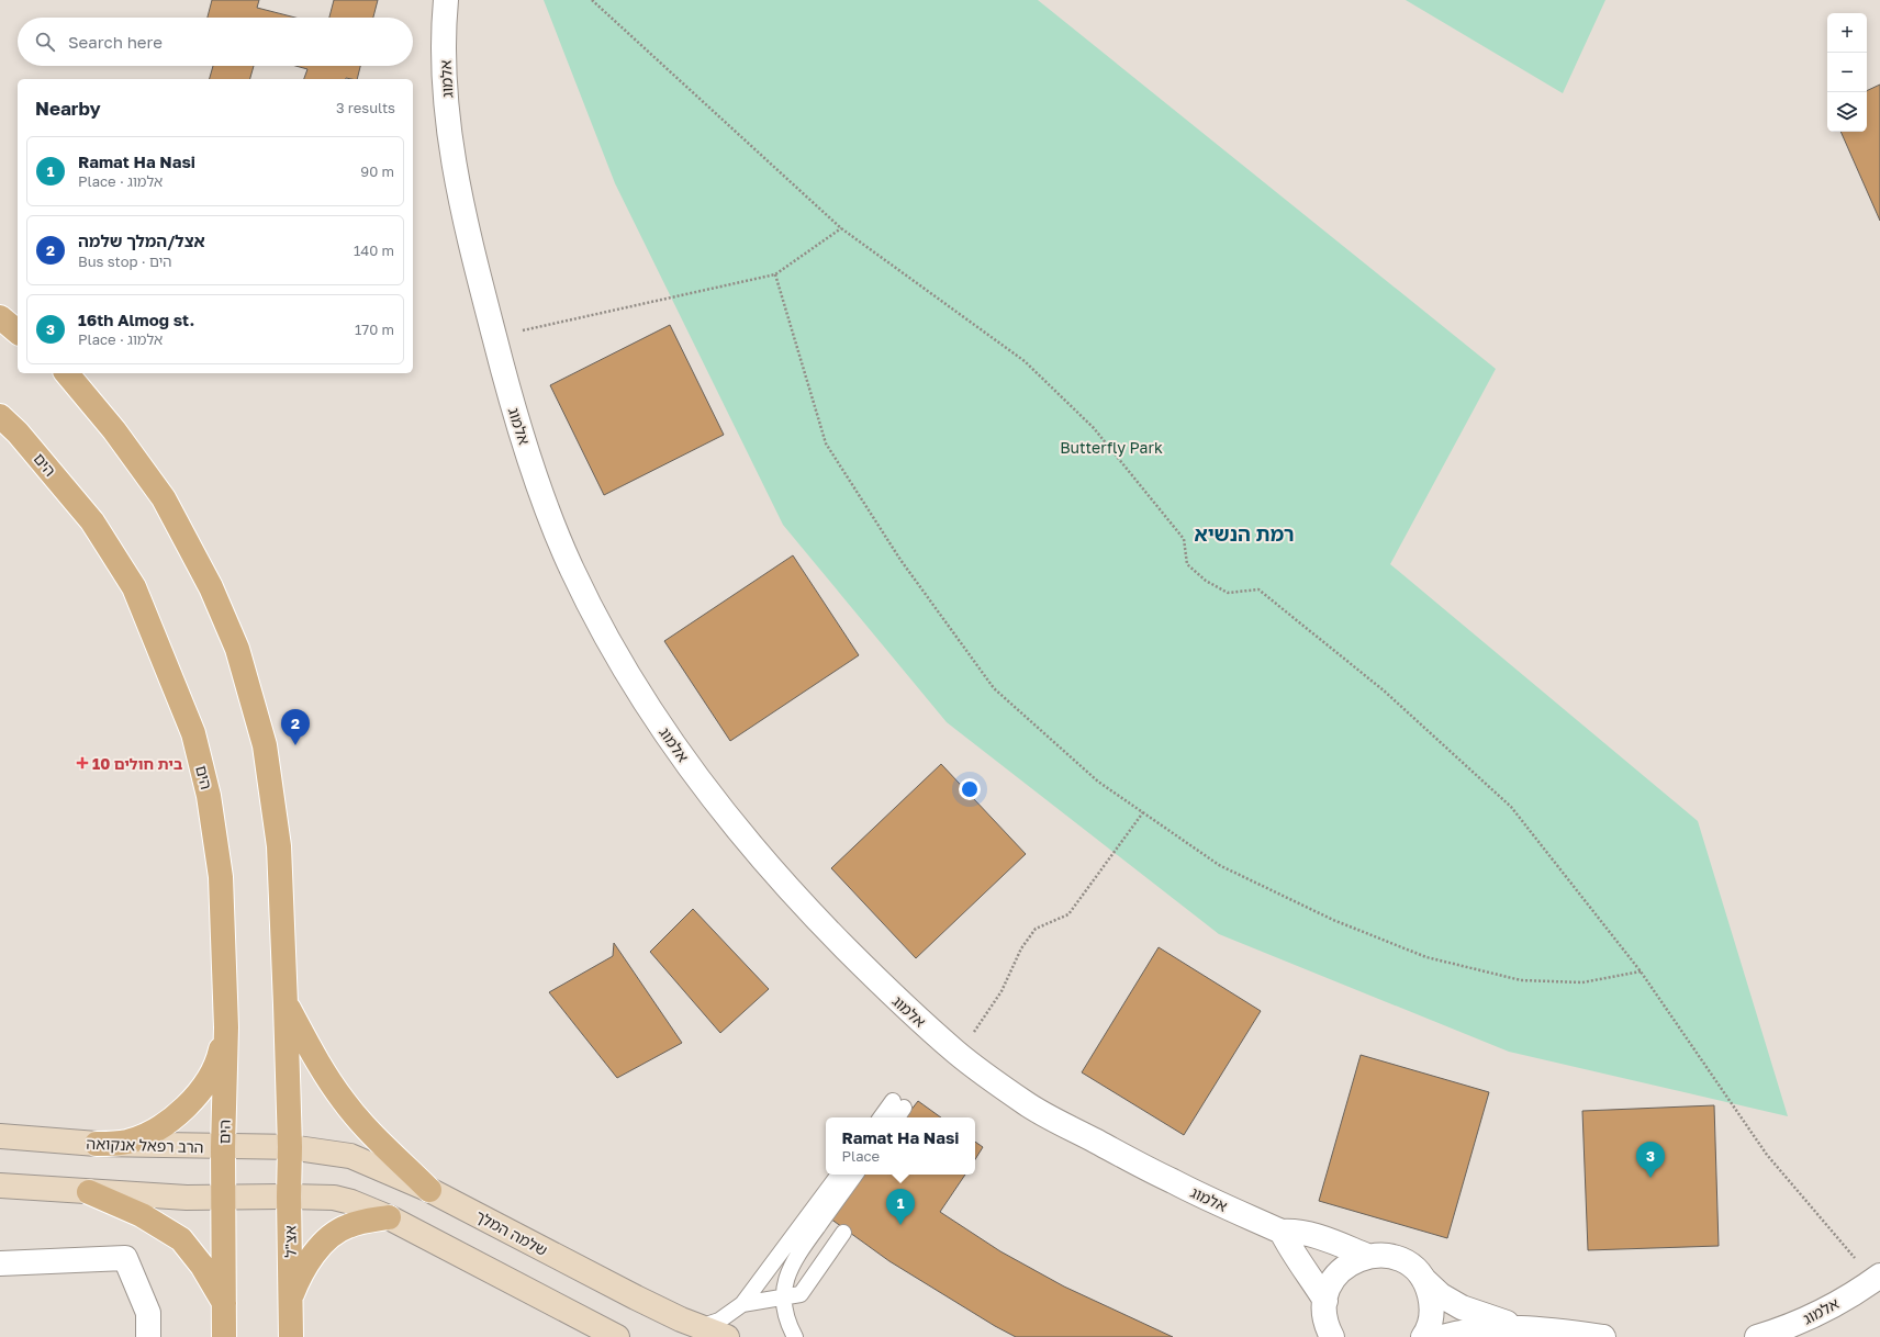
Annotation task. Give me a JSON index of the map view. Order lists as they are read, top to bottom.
{
  "streets": {
    "main road": ["הים", "אצ\"ל"],
    "street": ["אלמוג", "הרב רפאל אנקואה", "שלמה המלך"]
  },
  "crossings": [
    ["הים", "הרב רפאל אנקואה"],
    ["הרב רפאל אנקואה", "שלמה המלך"],
    ["הרב רפאל אנקואה", "אצ\"ל"],
    ["שלמה המלך", "אצ\"ל"]
  ],
  "districts": ["רמת הנשיא"],
  "parks": ["Butterfly Park"],
  "places": {
    "health": ["בית חולים 10"]
  },
  "page": {
    "map_buttons": ["+", "−"],
    "search": "Search here",
    "heading": ["Nearby", "3 results"],
    "list": [
      {
        "mark": "1",
        "name": "Ramat Ha Nasi",
        "note": "Place · אלמוג",
        "value": "90 m"
      },
      {
        "mark": "2",
        "name": "אצל/המלך שלמה",
        "note": "Bus stop · הים",
        "value": "140 m"
      },
      {
        "mark": "3",
        "name": "16th Almog st.",
        "note": "Place · אלמוג",
        "value": "170 m"
      }
    ],
    "pins": ["2", "3", "1"],
    "popup": ["Ramat Ha Nasi", "Place"]
  }
}
